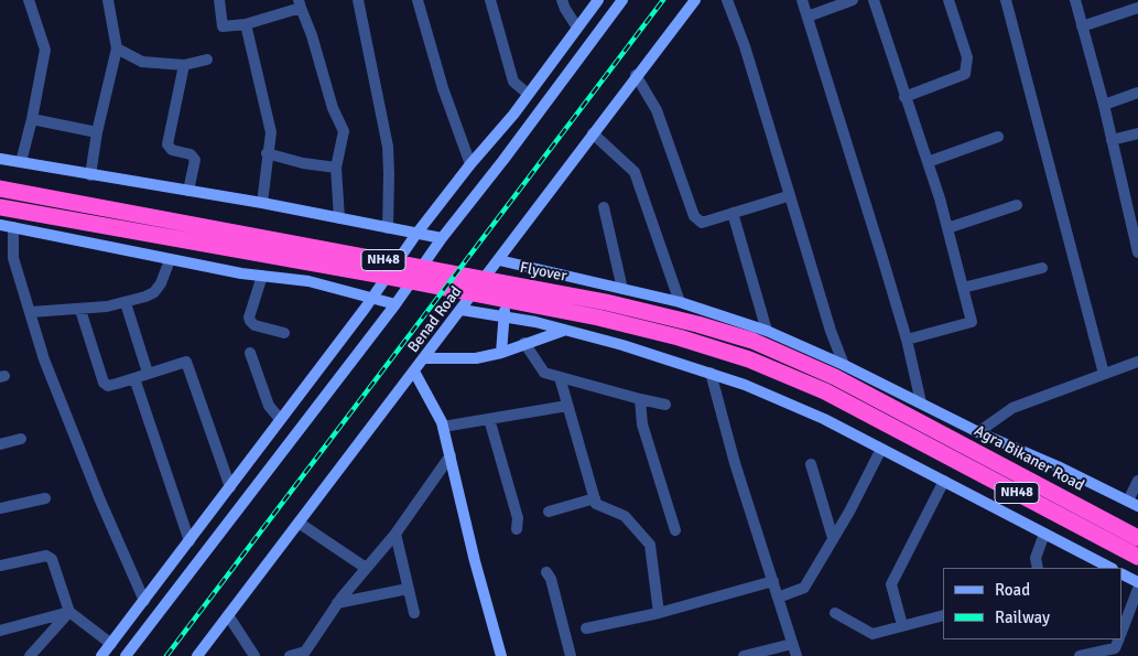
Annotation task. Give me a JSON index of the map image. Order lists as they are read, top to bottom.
{
  "streets": {
    "highway": ["NH48", "Flyover", "Agra Bikaner Road"],
    "main road": ["Benad Road"]
  },
  "crossings": [
    ["Flyover", "Agra Bikaner Road"]
  ],
  "legend": ["Road", "Railway"]
}
